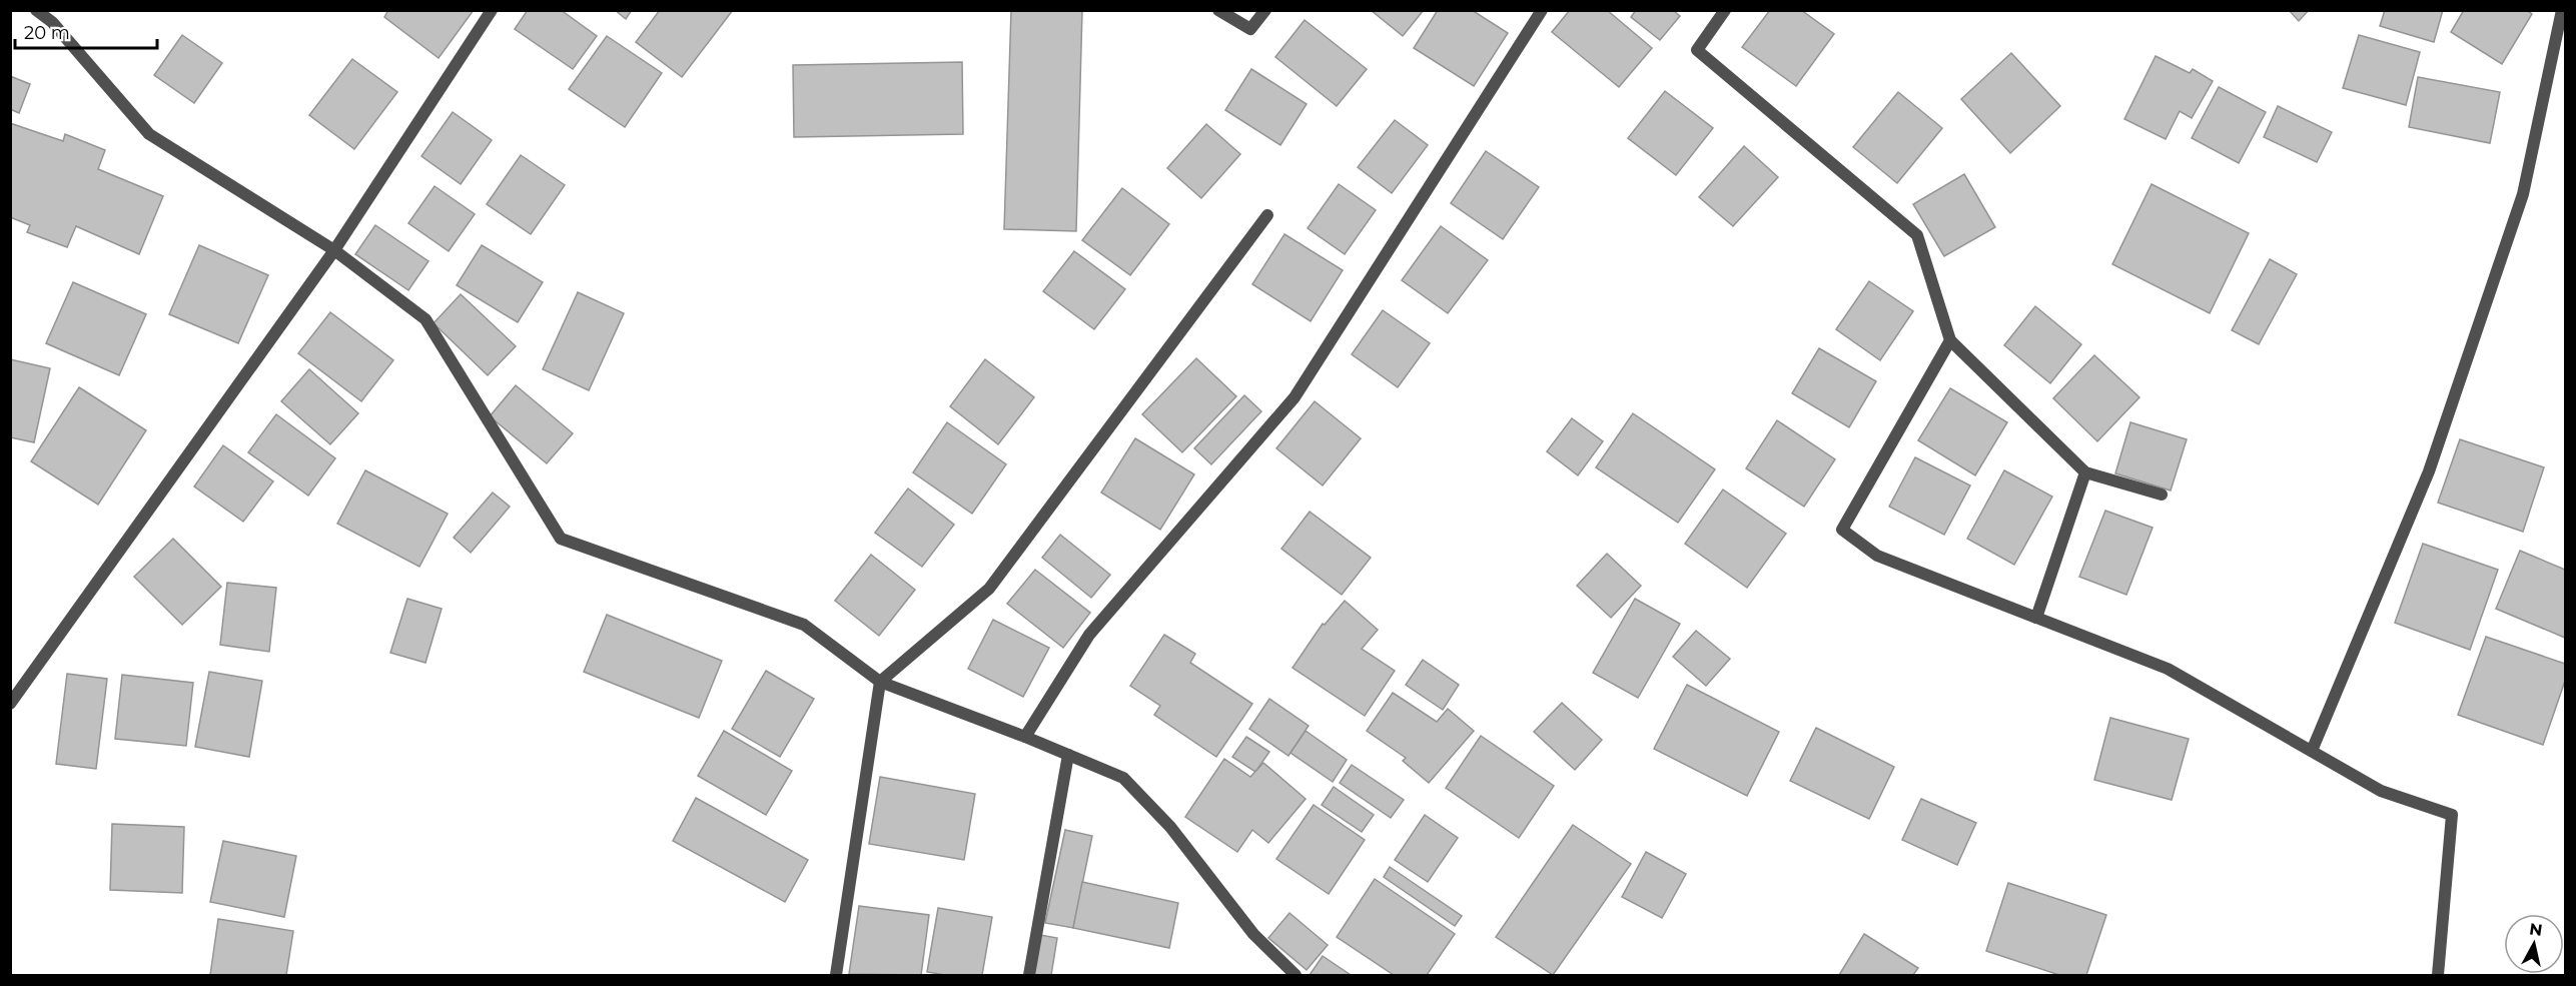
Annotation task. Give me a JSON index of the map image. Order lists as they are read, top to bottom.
{
  "scale_bar": "20 m",
  "north": "top"
}
